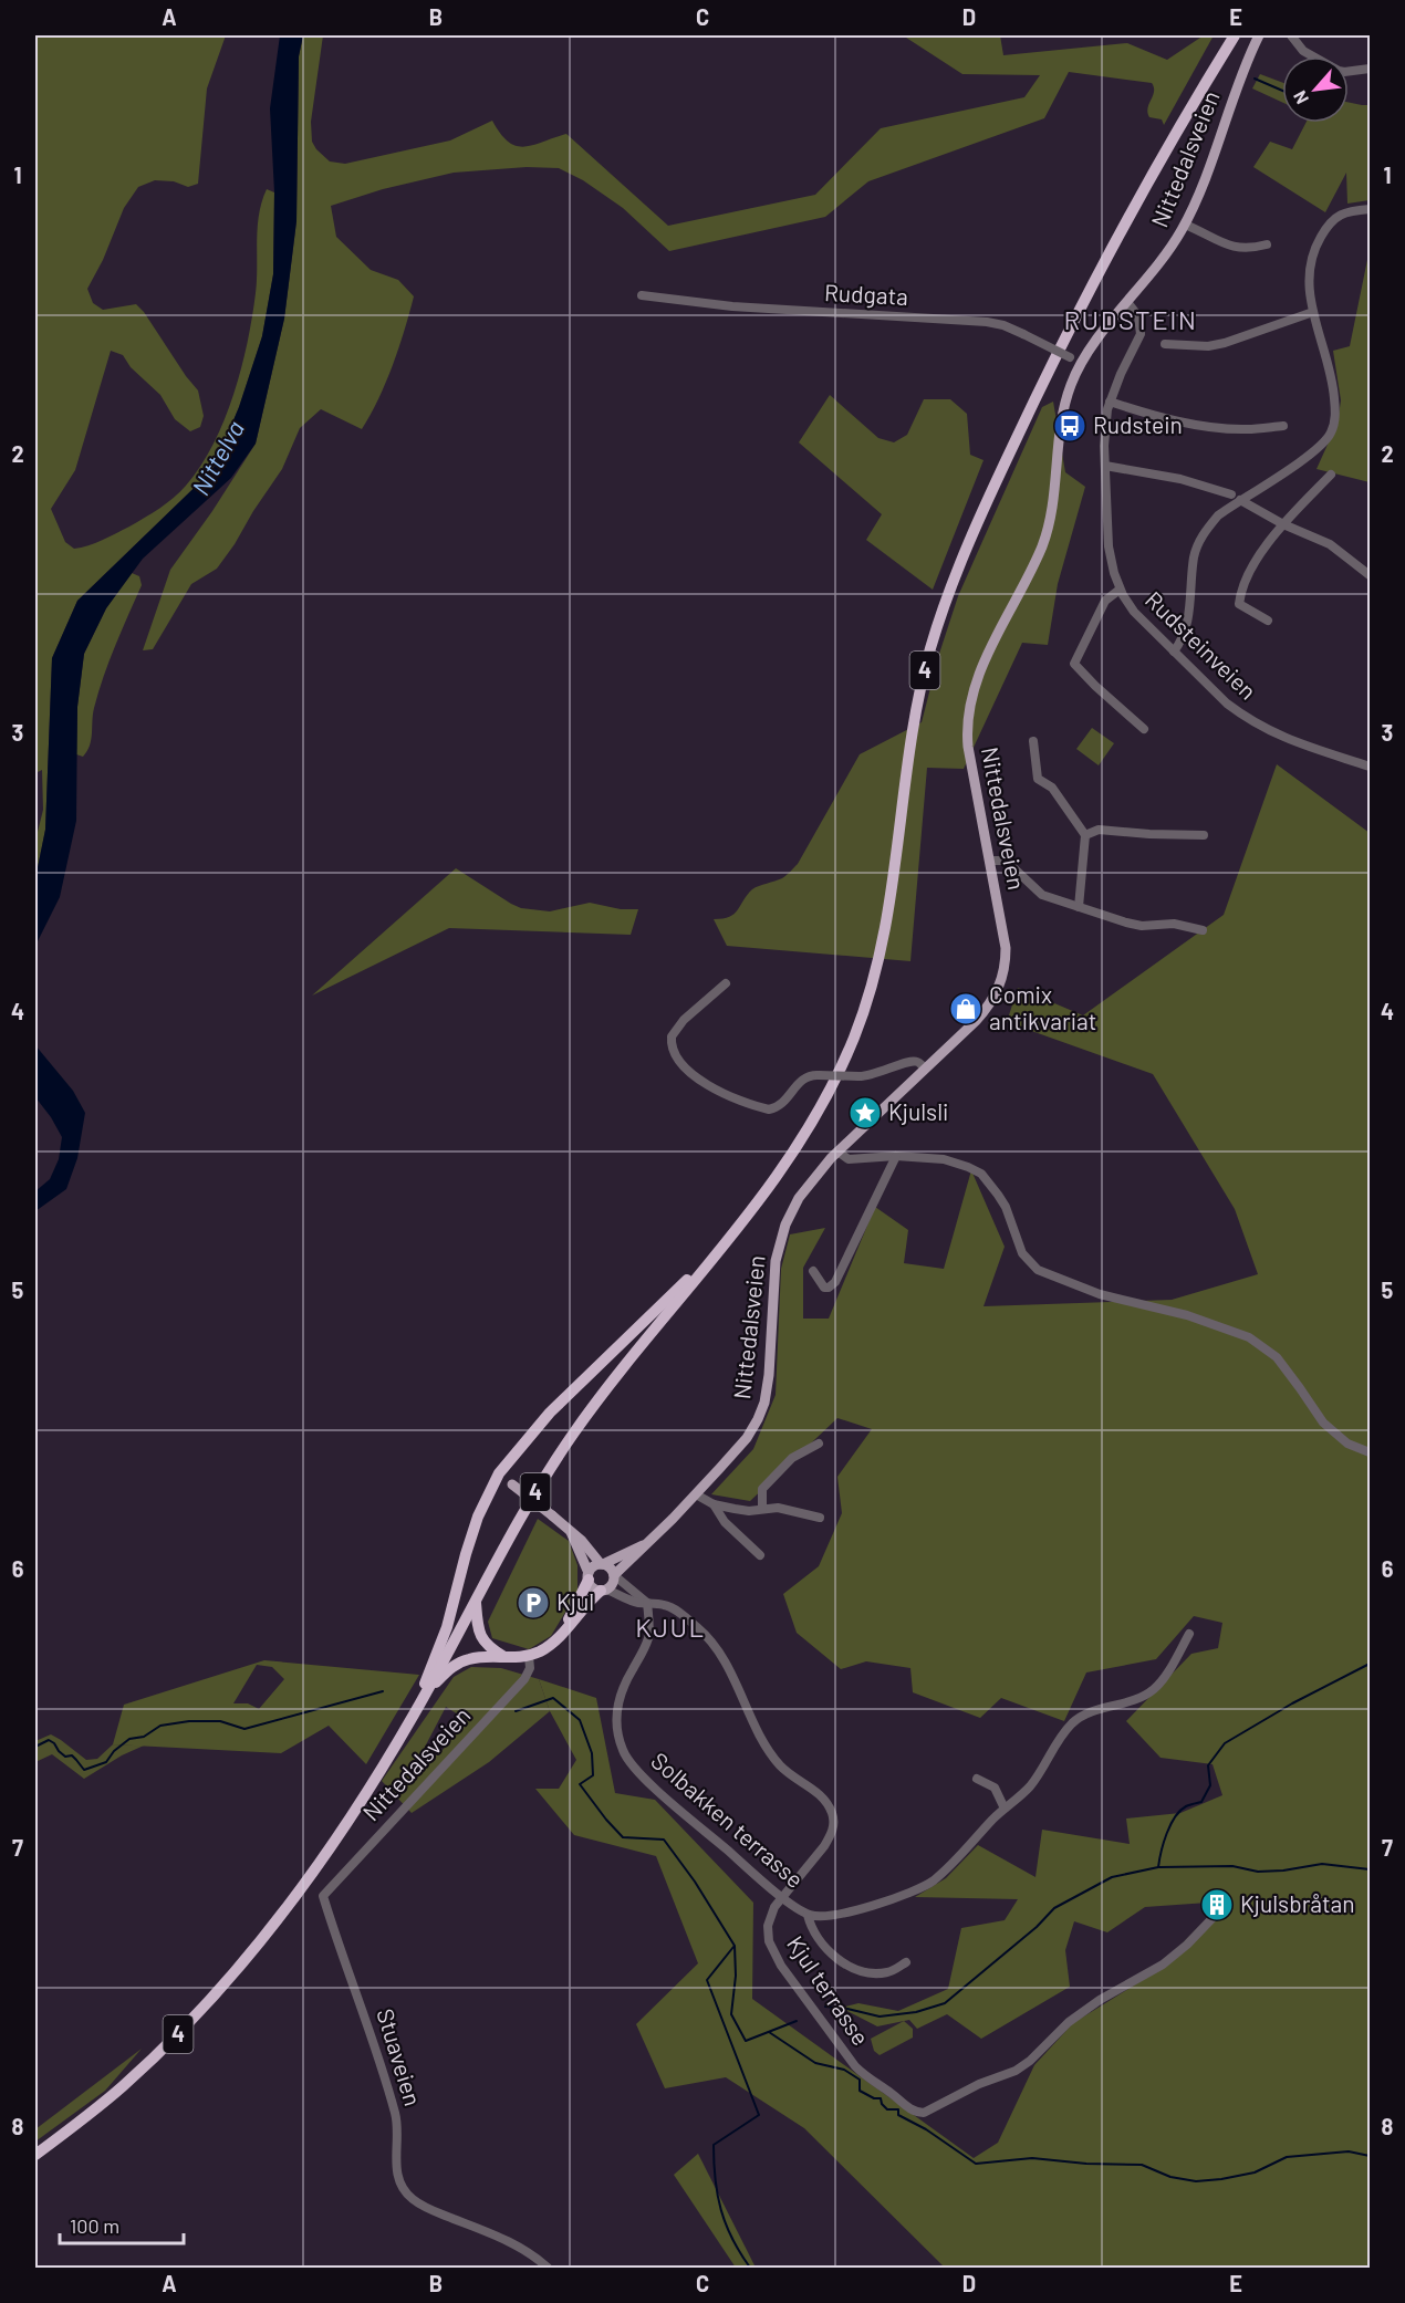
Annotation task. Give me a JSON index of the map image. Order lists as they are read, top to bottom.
{
  "streets": {
    "highway": ["4"],
    "main road": ["Nittedalsveien"],
    "street": [
      "Rudgata",
      "Rudsteinveien",
      "Solbakken terrasse",
      "Kjul terrasse",
      "Stuaveien"
    ]
  },
  "crossings": [
    ["Nittedalsveien", "Rudgata"],
    ["Nittedalsveien", "Rudsteinveien"],
    ["Nittedalsveien", "4"],
    ["Nittedalsveien", "Kjul terrasse"],
    ["Nittedalsveien", "Stuaveien"],
    ["Solbakken terrasse", "Kjul terrasse"]
  ],
  "districts": ["RUDSTEIN", "KJUL"],
  "water": ["Nittelva"],
  "places": {
    "bus stop": ["Rudstein"],
    "shop": ["Comix antikvariat"],
    "place": ["Kjulsli"],
    "parking": ["Kjul"],
    "building": ["Kjulsbråtan"]
  },
  "scale_bar": "100 m",
  "north": "bottom left",
  "grid": {
    "columns": [
      "A",
      "B",
      "C",
      "D",
      "E"
    ],
    "rows": [
      "1",
      "2",
      "3",
      "4",
      "5",
      "6",
      "7",
      "8"
    ]
  }
}
